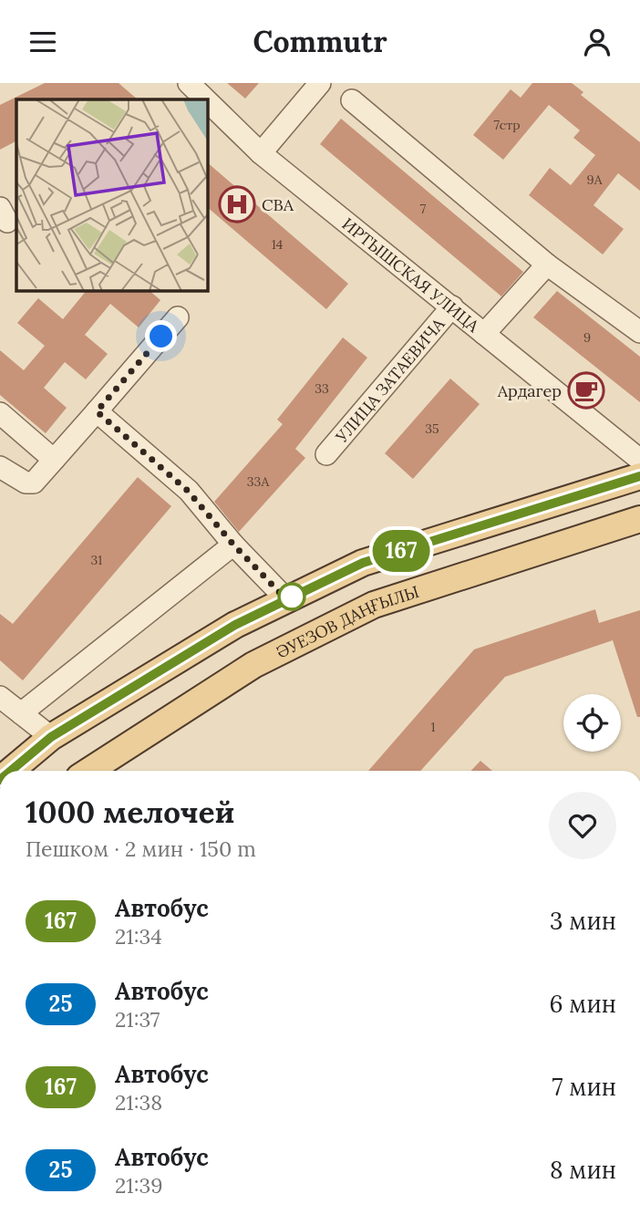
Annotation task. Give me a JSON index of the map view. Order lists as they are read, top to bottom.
{
  "streets": {
    "main road": ["ӘУЕЗОВ ДАҢҒЫЛЫ"],
    "street": ["ИРТЫШСКАЯ УЛИЦА", "УЛИЦА ЗАТАЕВИЧА"]
  },
  "crossings": [
    ["ИРТЫШСКАЯ УЛИЦА", "УЛИЦА ЗАТАЕВИЧА"]
  ],
  "places": {
    "hospital": ["СВА"],
    "cafe": ["Ардагер"]
  },
  "lines": ["bus line 167"],
  "house_numbers": [
    "7стр",
    "9А",
    "7",
    "14",
    "9",
    "33",
    "35",
    "33А",
    "31",
    "1"
  ],
  "page": {
    "header": "Commutr",
    "on_map": "167",
    "heading": ["1000 мелочей", "Пешком · 2 мин · 150 m"],
    "list": [
      {
        "mark": "167",
        "name": "Автобус",
        "note": "21:34",
        "value": "3 мин"
      },
      {
        "mark": "25",
        "name": "Автобус",
        "note": "21:37",
        "value": "6 мин"
      },
      {
        "mark": "167",
        "name": "Автобус",
        "note": "21:38",
        "value": "7 мин"
      },
      {
        "mark": "25",
        "name": "Автобус",
        "note": "21:39",
        "value": "8 мин"
      }
    ]
  }
}
